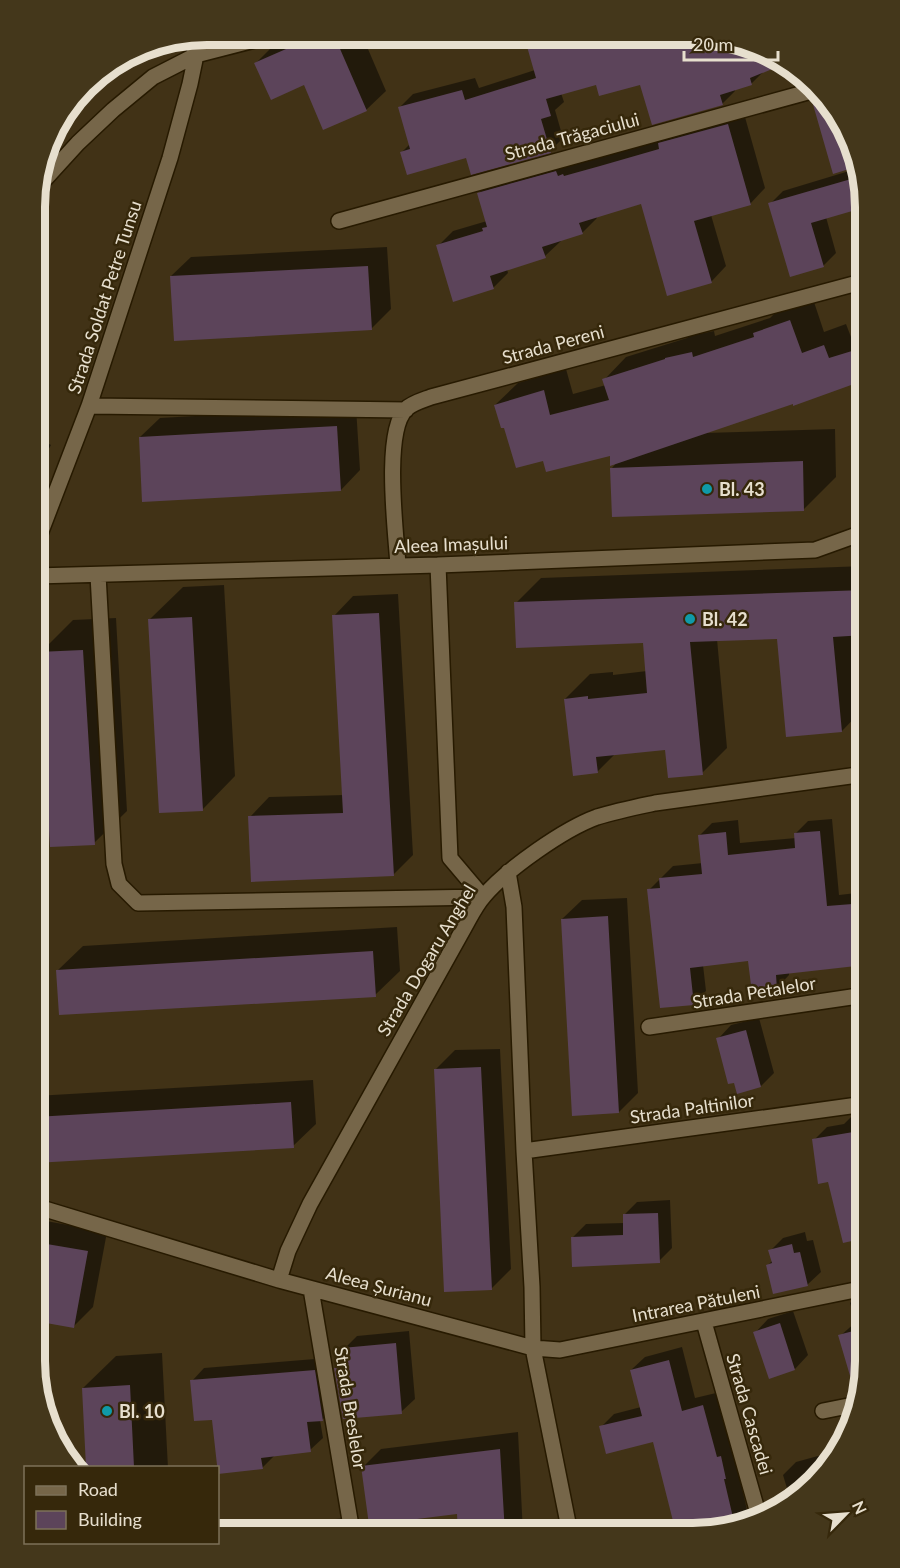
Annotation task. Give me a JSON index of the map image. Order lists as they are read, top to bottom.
{
  "streets": {
    "street": [
      "Strada Trăgaciului",
      "Strada Soldat Petre Tunsu",
      "Strada Pereni",
      "Aleea Imașului",
      "Strada Dogaru Anghel",
      "Strada Petalelor",
      "Strada Paltinilor",
      "Aleea Șurianu",
      "Intrarea Pătuleni",
      "Strada Breslelor",
      "Strada Cascadei"
    ]
  },
  "crossings": [
    ["Strada Dogaru Anghel", "Aleea Șurianu"],
    ["Aleea Șurianu", "Intrarea Pătuleni"],
    ["Aleea Șurianu", "Strada Breslelor"],
    ["Intrarea Pătuleni", "Strada Cascadei"]
  ],
  "places": ["Bl. 43", "Bl. 42", "Bl. 10"],
  "legend": ["Road", "Building"],
  "scale_bar": "20 m",
  "north": "top right"
}
